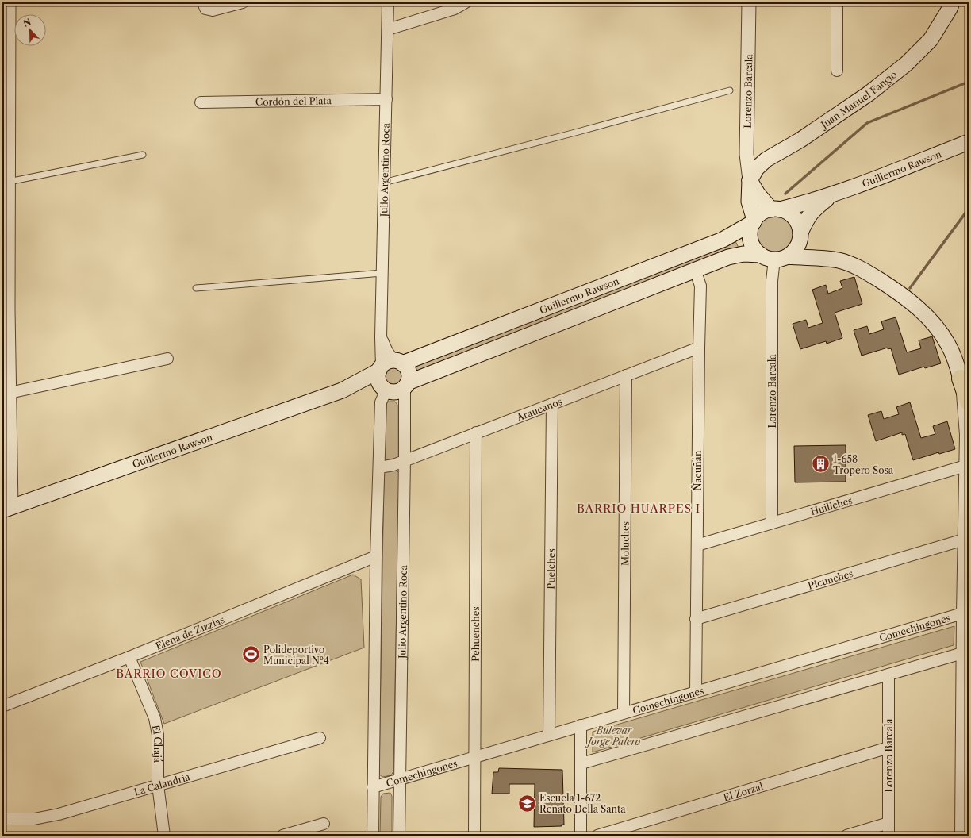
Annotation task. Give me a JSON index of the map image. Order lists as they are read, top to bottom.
{
  "streets": {
    "main road": ["Lorenzo Barcala", "Juan Manuel Fangio", "Guillermo Rawson"],
    "street": [
      "Cordón del Plata",
      "Julio Argentino Roca",
      "Araucanos",
      "Ñacuñán",
      "Huiliches",
      "Moluches",
      "Puelches",
      "Picunches",
      "Comechingones",
      "Elena de Zizzias",
      "Pehuenches",
      "El Chajá",
      "La Calandria",
      "El Zorzal"
    ]
  },
  "crossings": [
    ["Lorenzo Barcala", "Juan Manuel Fangio"],
    ["Lorenzo Barcala", "Guillermo Rawson"],
    ["Lorenzo Barcala", "Huiliches"],
    ["Lorenzo Barcala", "El Zorzal"],
    ["Cordón del Plata", "Julio Argentino Roca"],
    ["Guillermo Rawson", "Julio Argentino Roca"],
    ["Guillermo Rawson", "Ñacuñán"],
    ["Julio Argentino Roca", "Araucanos"],
    ["Julio Argentino Roca", "Comechingones"],
    ["Julio Argentino Roca", "Elena de Zizzias"],
    ["Araucanos", "Ñacuñán"],
    ["Araucanos", "Moluches"],
    ["Araucanos", "Puelches"],
    ["Araucanos", "Pehuenches"],
    ["Ñacuñán", "Huiliches"],
    ["Ñacuñán", "Picunches"],
    ["Ñacuñán", "Comechingones"],
    ["Moluches", "Comechingones"],
    ["Puelches", "Comechingones"],
    ["Comechingones", "Pehuenches"],
    ["Elena de Zizzias", "El Chajá"],
    ["El Chajá", "La Calandria"]
  ],
  "districts": ["BARRIO HUARPES I", "BARRIO COVICO"],
  "parks": ["Bulevar Jorge Palero"],
  "places": {
    "building": ["1-658 Tropero Sosa"],
    "sports": ["Polideportivo Municipal Nº4"],
    "school or university": ["Escuela 1-672 Renato Della Santa"]
  },
  "north": "top left"
}
